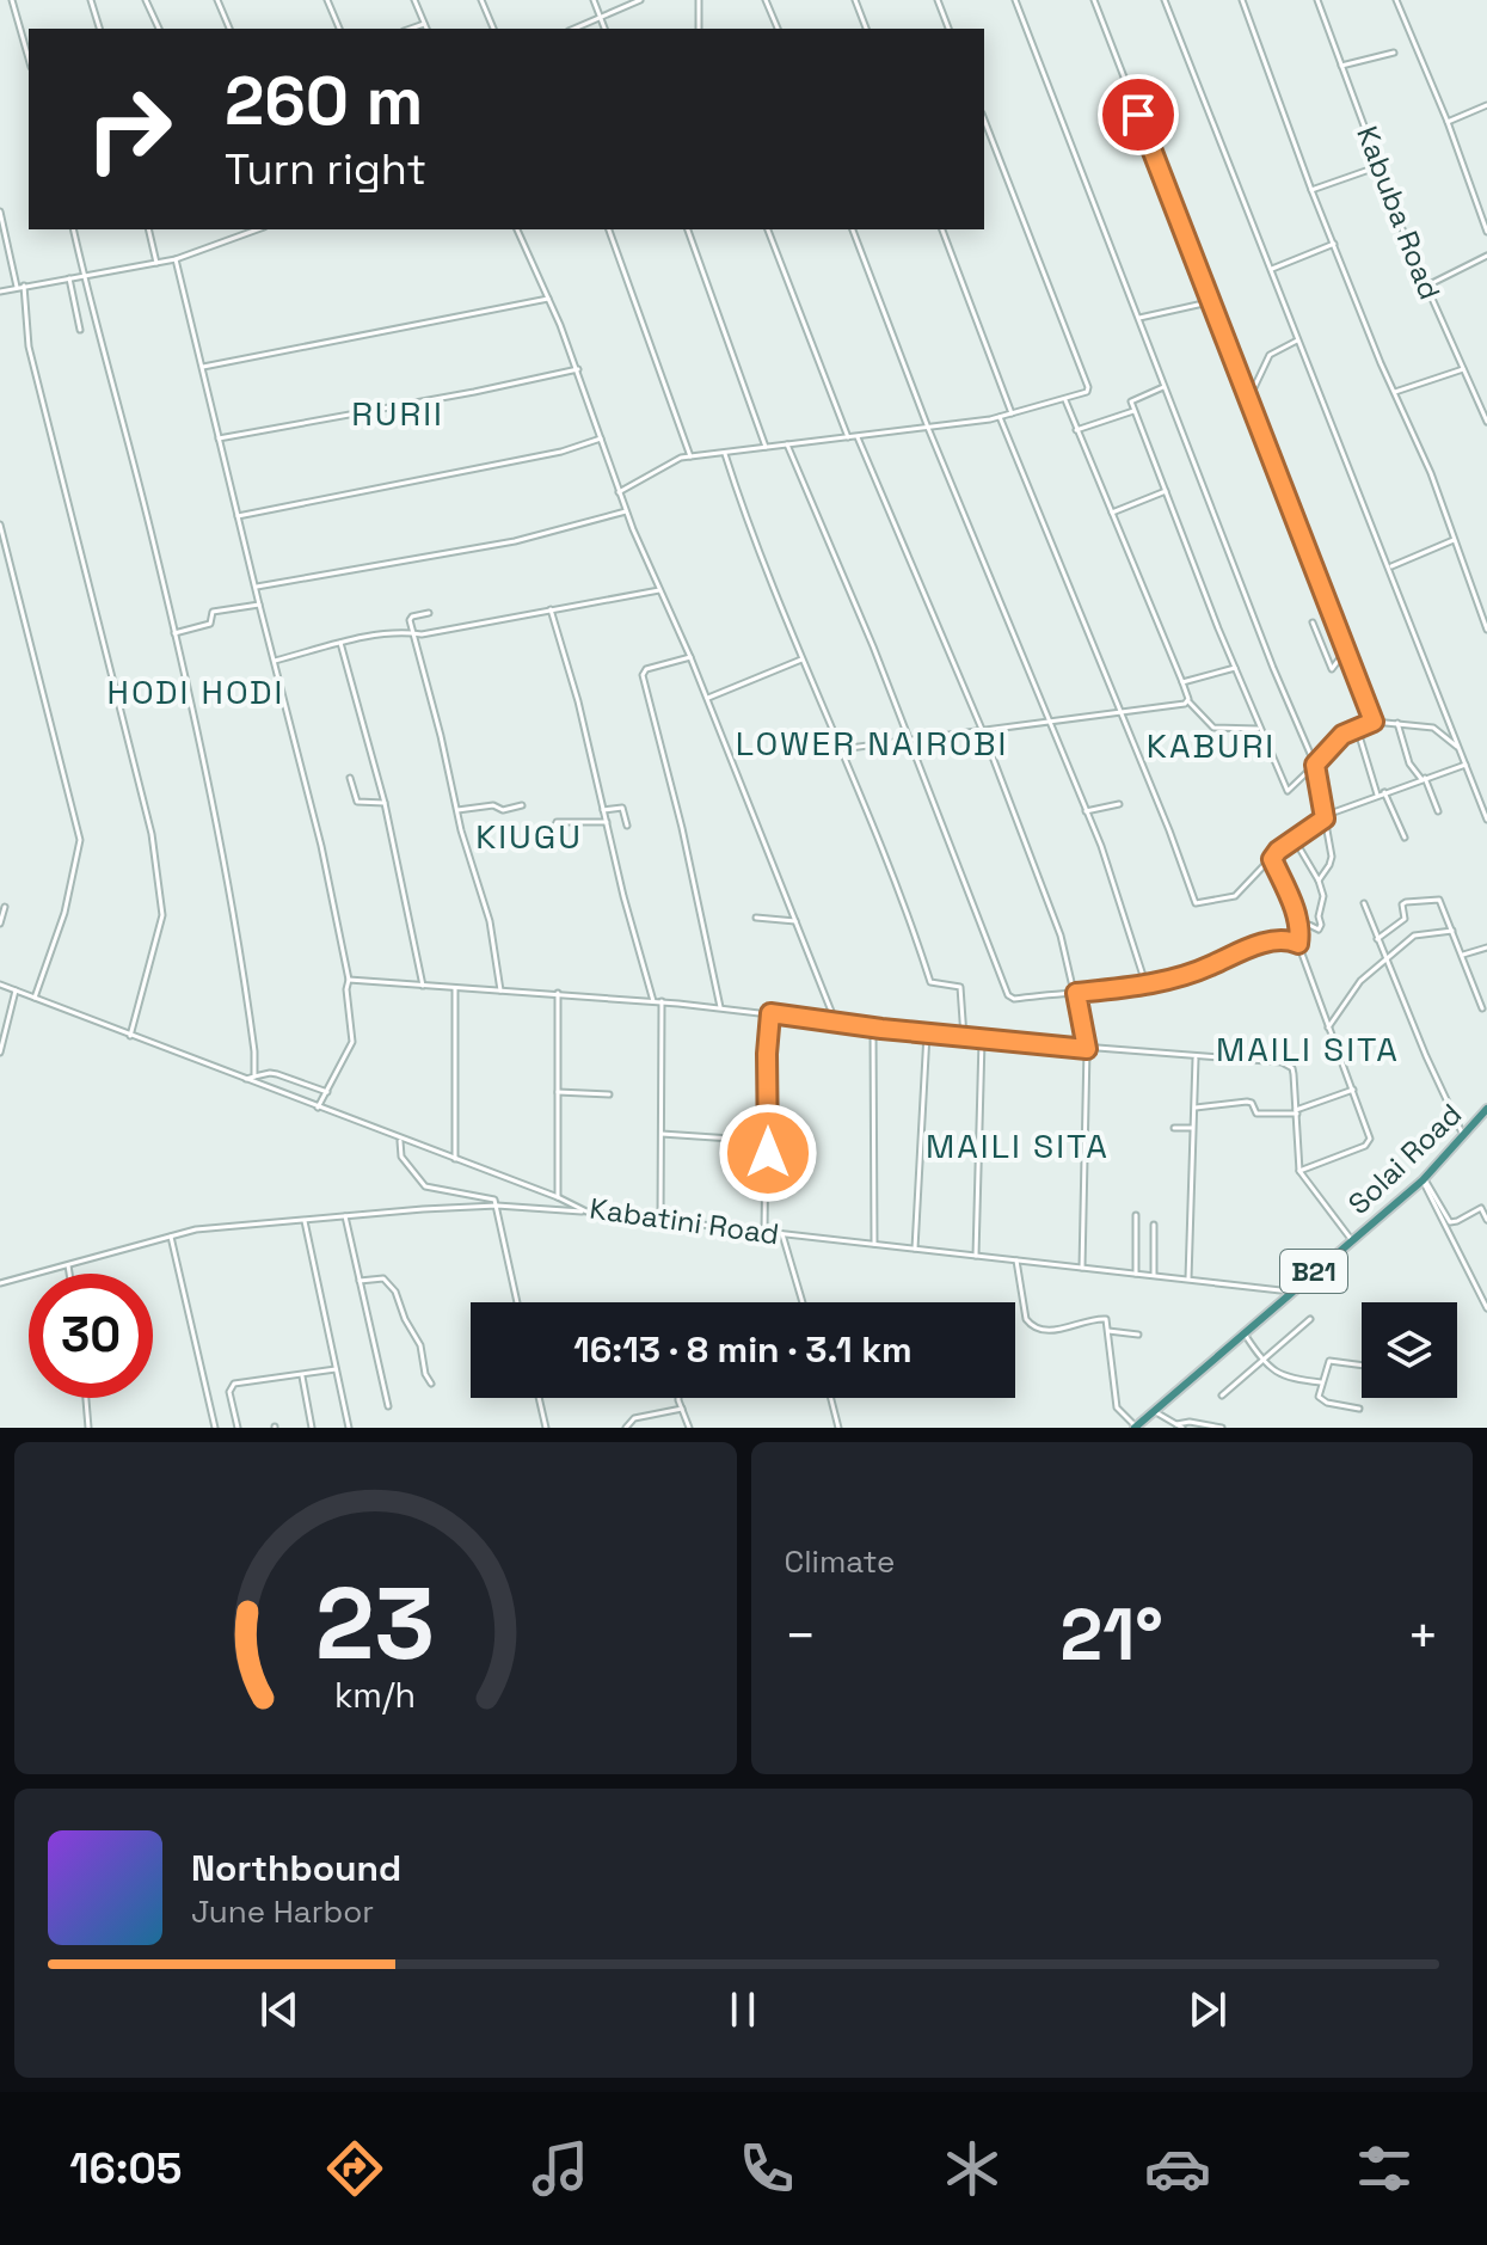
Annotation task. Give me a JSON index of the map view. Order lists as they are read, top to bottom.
{
  "streets": {
    "highway": ["Solai Road", "B21"],
    "street": ["Kabuba Road", "Kabatini Road"]
  },
  "crossings": [
    ["Solai Road", "Kabatini Road"]
  ],
  "districts": [
    "RURII",
    "HODI HODI",
    "LOWER NAIROBI",
    "KABURI",
    "KIUGU",
    "MAILI SITA",
    "MAILI SITA"
  ],
  "page": {
    "turn": ["260 m", "Turn right"],
    "limit": "30",
    "trip": "16:13 · 8 min · 3.1 km",
    "tile": "Climate",
    "heat": ["−", "21°", "+"],
    "song": ["Northbound", "June Harbor"],
    "tabs": "16:05",
    "gauge": ["23", "km/h"]
  }
}
